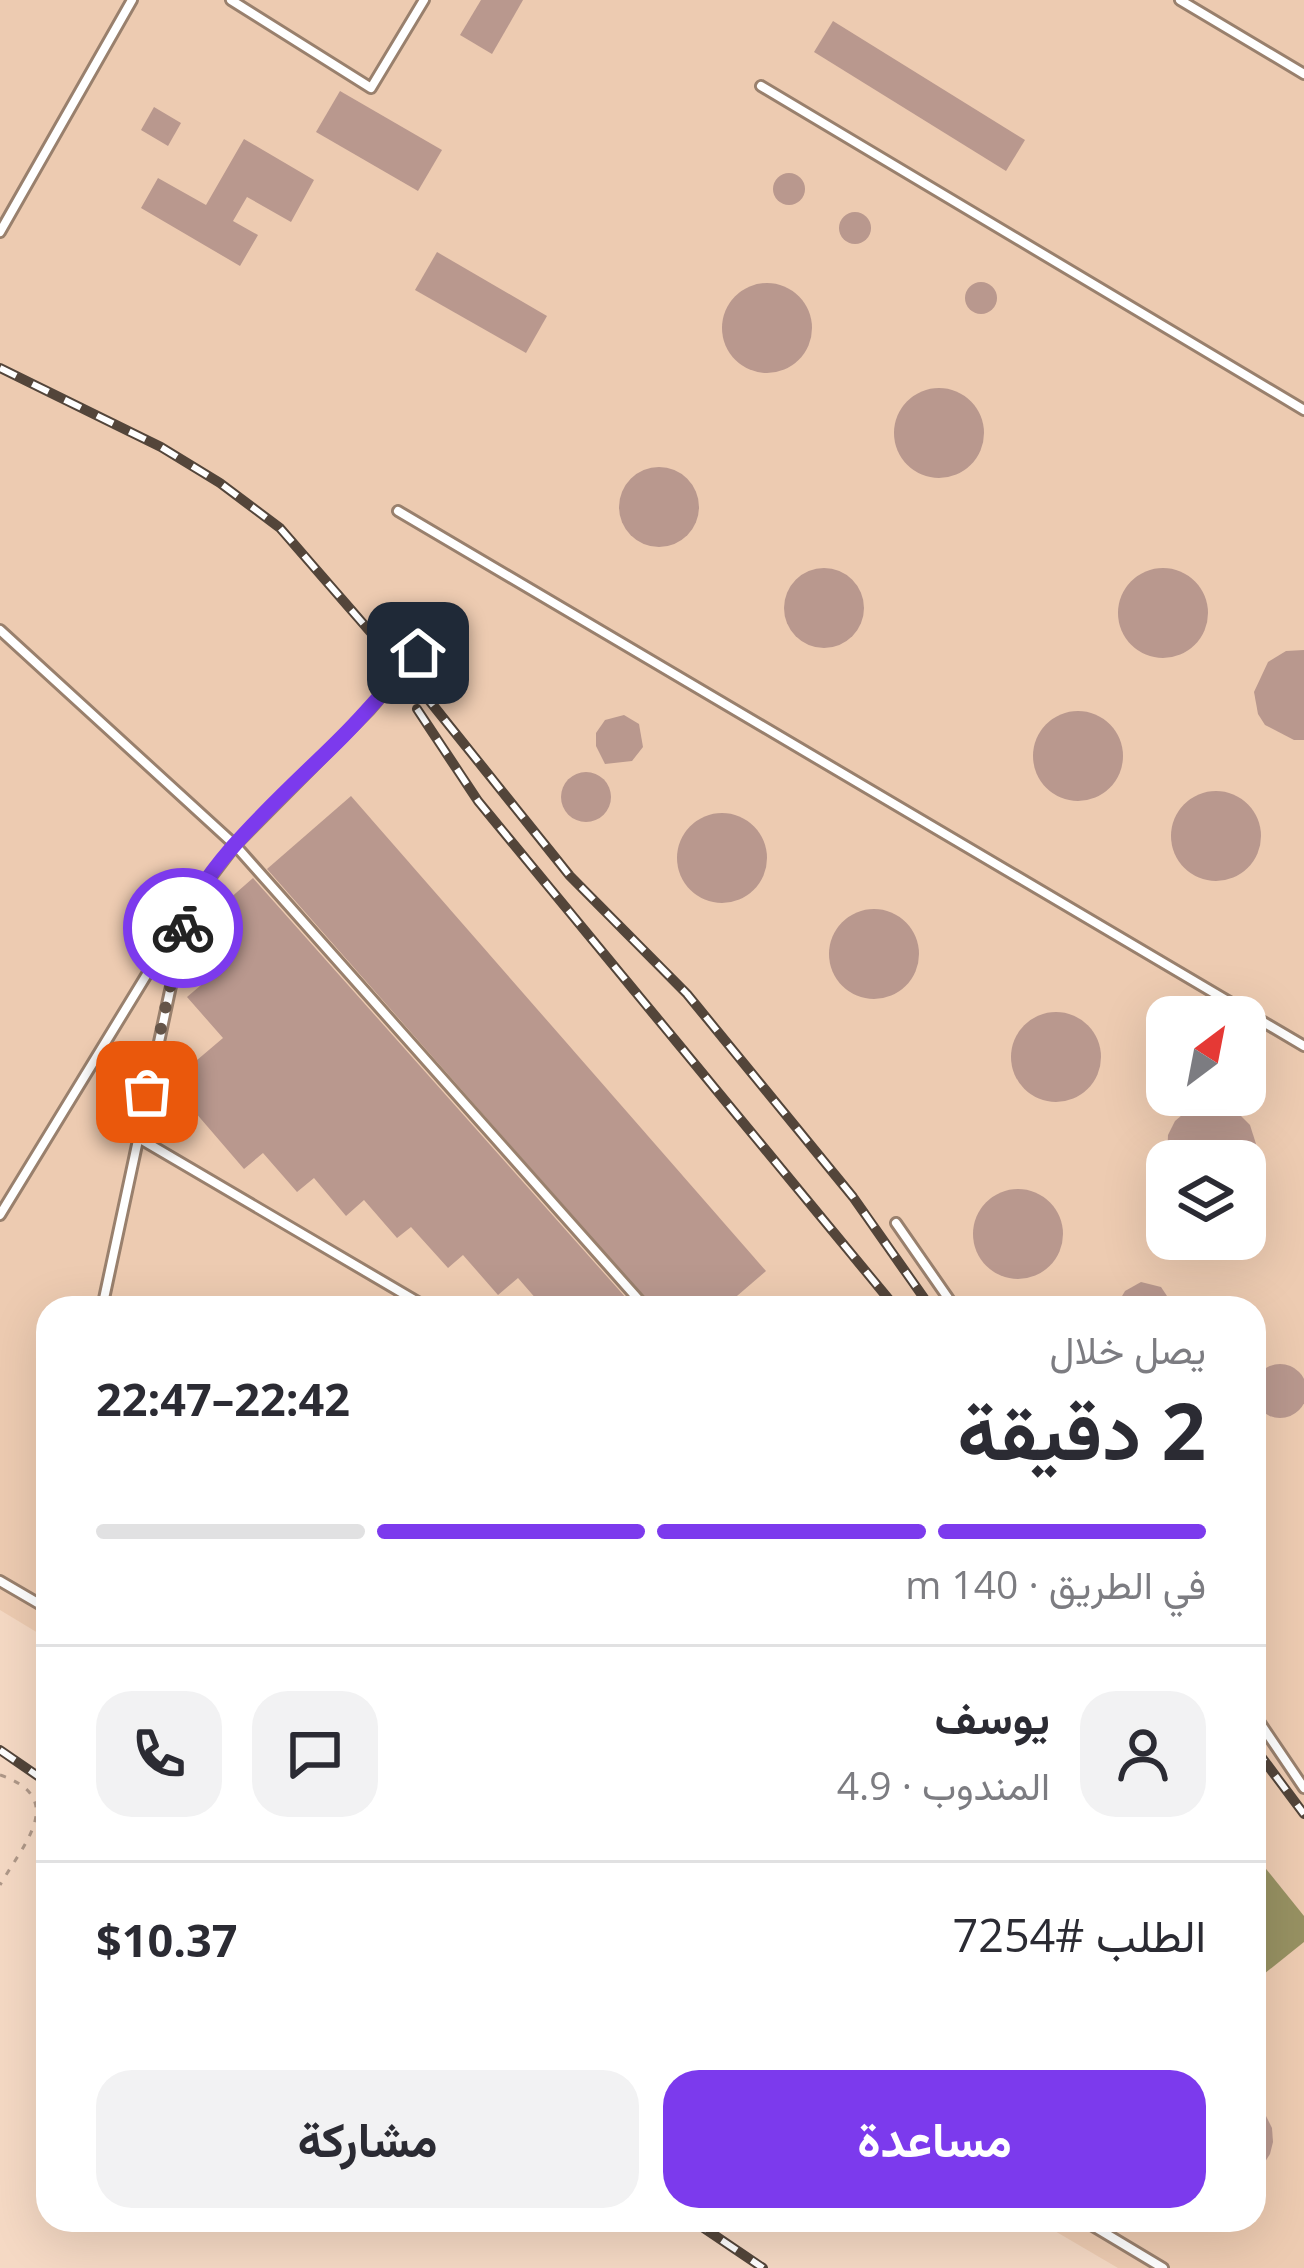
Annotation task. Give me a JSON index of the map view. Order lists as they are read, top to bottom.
{
  "north": "top right",
  "page": {
    "heading": ["2 دقيقة", "يصل خلال", "22:42–22:47"],
    "panel": [
      "يوسف",
      "المندوب · 4.9",
      "الطلب #7254",
      "$10.37"
    ],
    "bar": "في الطريق · 140 m",
    "buttons": ["مساعدة", "مشاركة"]
  }
}
